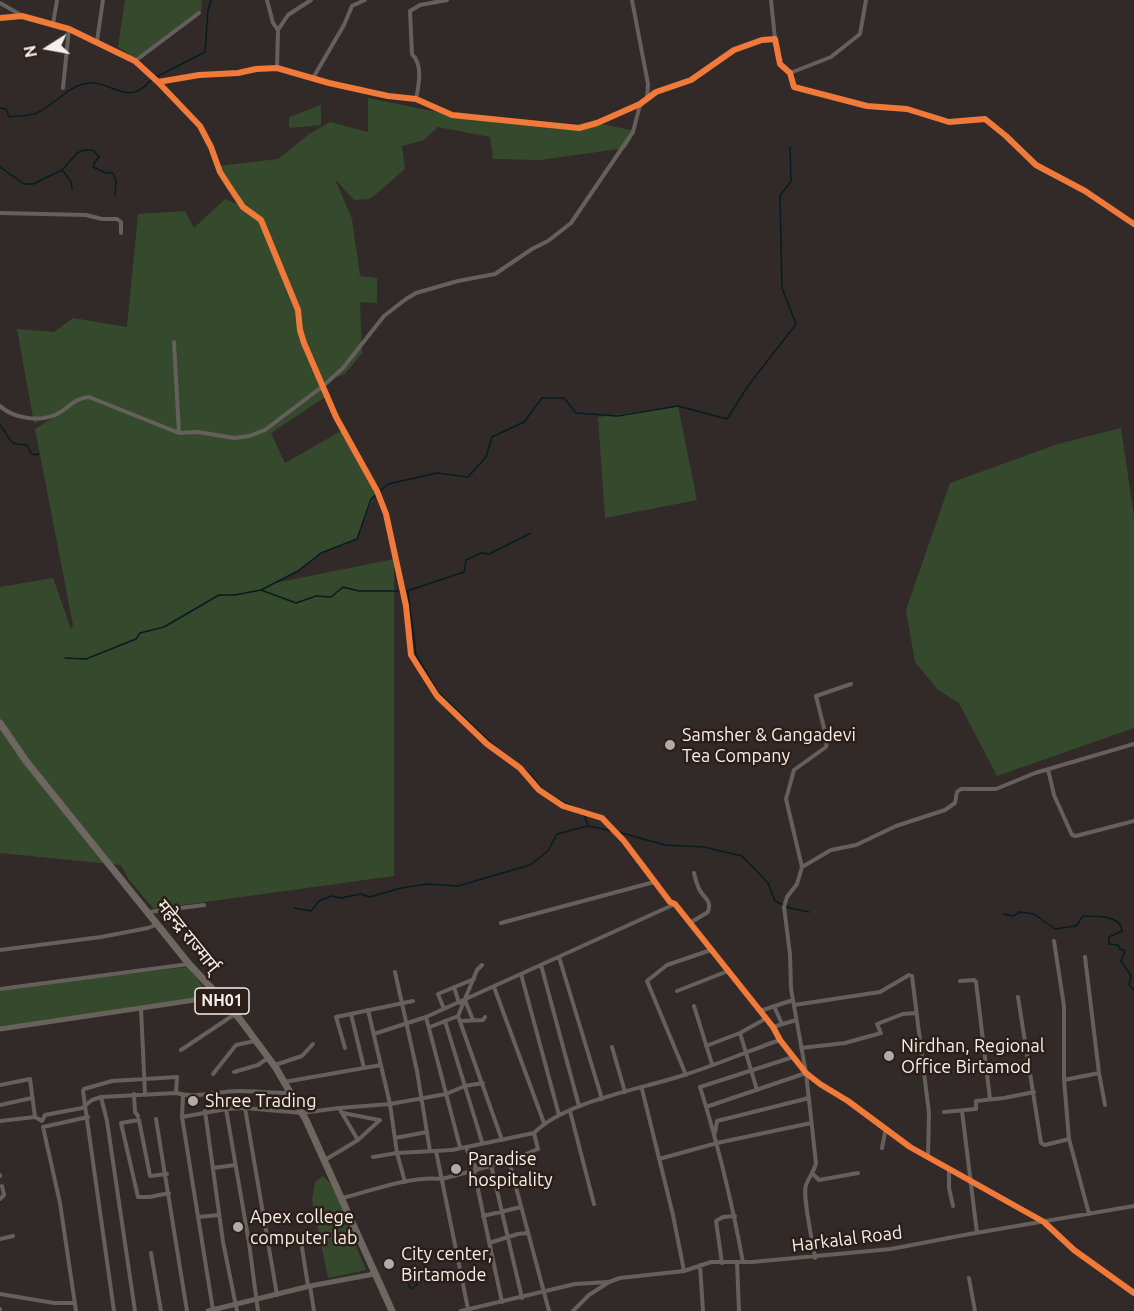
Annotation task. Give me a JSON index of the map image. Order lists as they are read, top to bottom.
{
  "streets": {
    "highway": ["महेन्द्र राज्मार्ग्", "NH01"],
    "street": ["Harkalal Road"]
  },
  "places": [
    "Samsher & Gangadevi Tea Company",
    "Nirdhan, Regional Office Birtamod",
    "Shree Trading",
    "Paradise hospitality",
    "Apex college computer lab",
    "City center, Birtamode"
  ],
  "north": "left"
}
